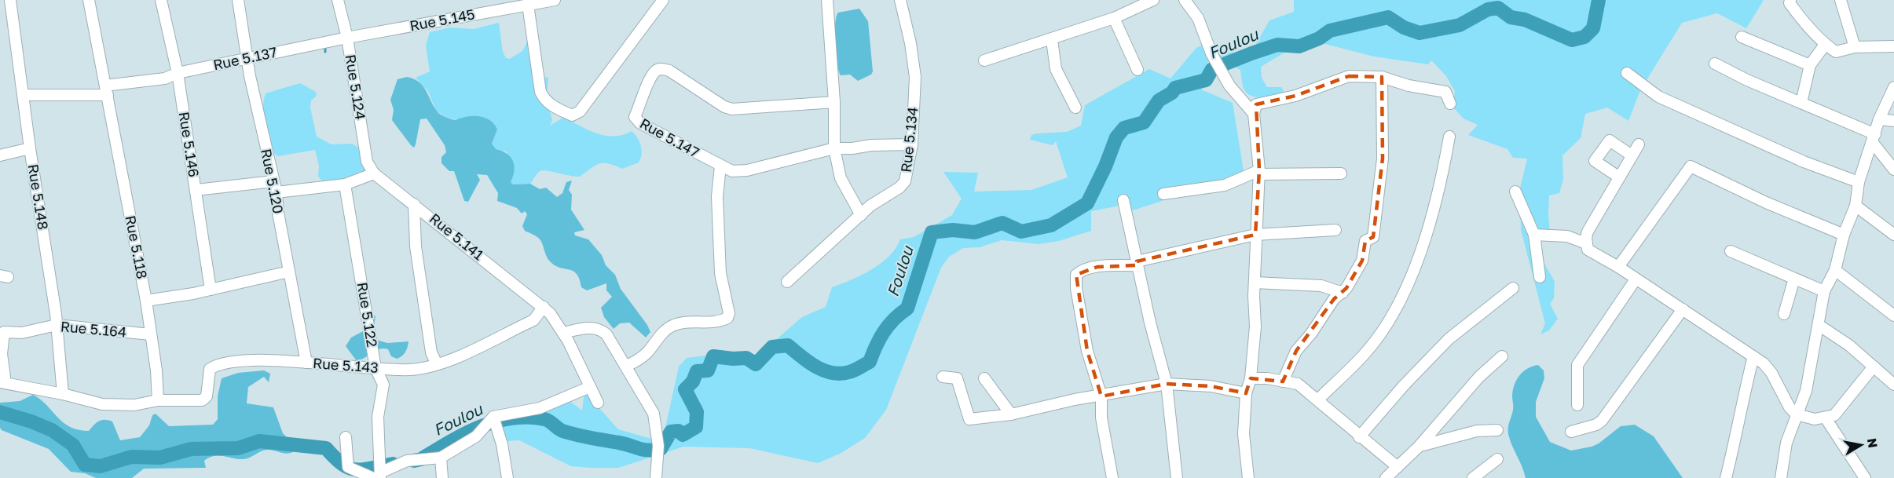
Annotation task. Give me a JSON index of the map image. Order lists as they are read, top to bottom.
{
  "streets": {
    "street": [
      "Rue 5.145",
      "Rue 5.137",
      "Rue 5.124",
      "Rue 5.147",
      "Rue 5.134",
      "Rue 5.146",
      "Rue 5.120",
      "Rue 5.148",
      "Rue 5.141",
      "Rue 5.118",
      "Rue 5.122",
      "Rue 5.164",
      "Rue 5.143"
    ]
  },
  "crossings": [
    ["Rue 5.145", "Rue 5.137"],
    ["Rue 5.137", "Rue 5.124"],
    ["Rue 5.137", "Rue 5.146"],
    ["Rue 5.137", "Rue 5.120"],
    ["Rue 5.137", "Rue 5.148"],
    ["Rue 5.137", "Rue 5.118"],
    ["Rue 5.124", "Rue 5.141"],
    ["Rue 5.147", "Rue 5.134"],
    ["Rue 5.120", "Rue 5.143"],
    ["Rue 5.148", "Rue 5.164"],
    ["Rue 5.141", "Rue 5.143"],
    ["Rue 5.118", "Rue 5.164"],
    ["Rue 5.118", "Rue 5.143"],
    ["Rue 5.122", "Rue 5.143"]
  ],
  "water": ["Foulou"],
  "north": "right"
}
